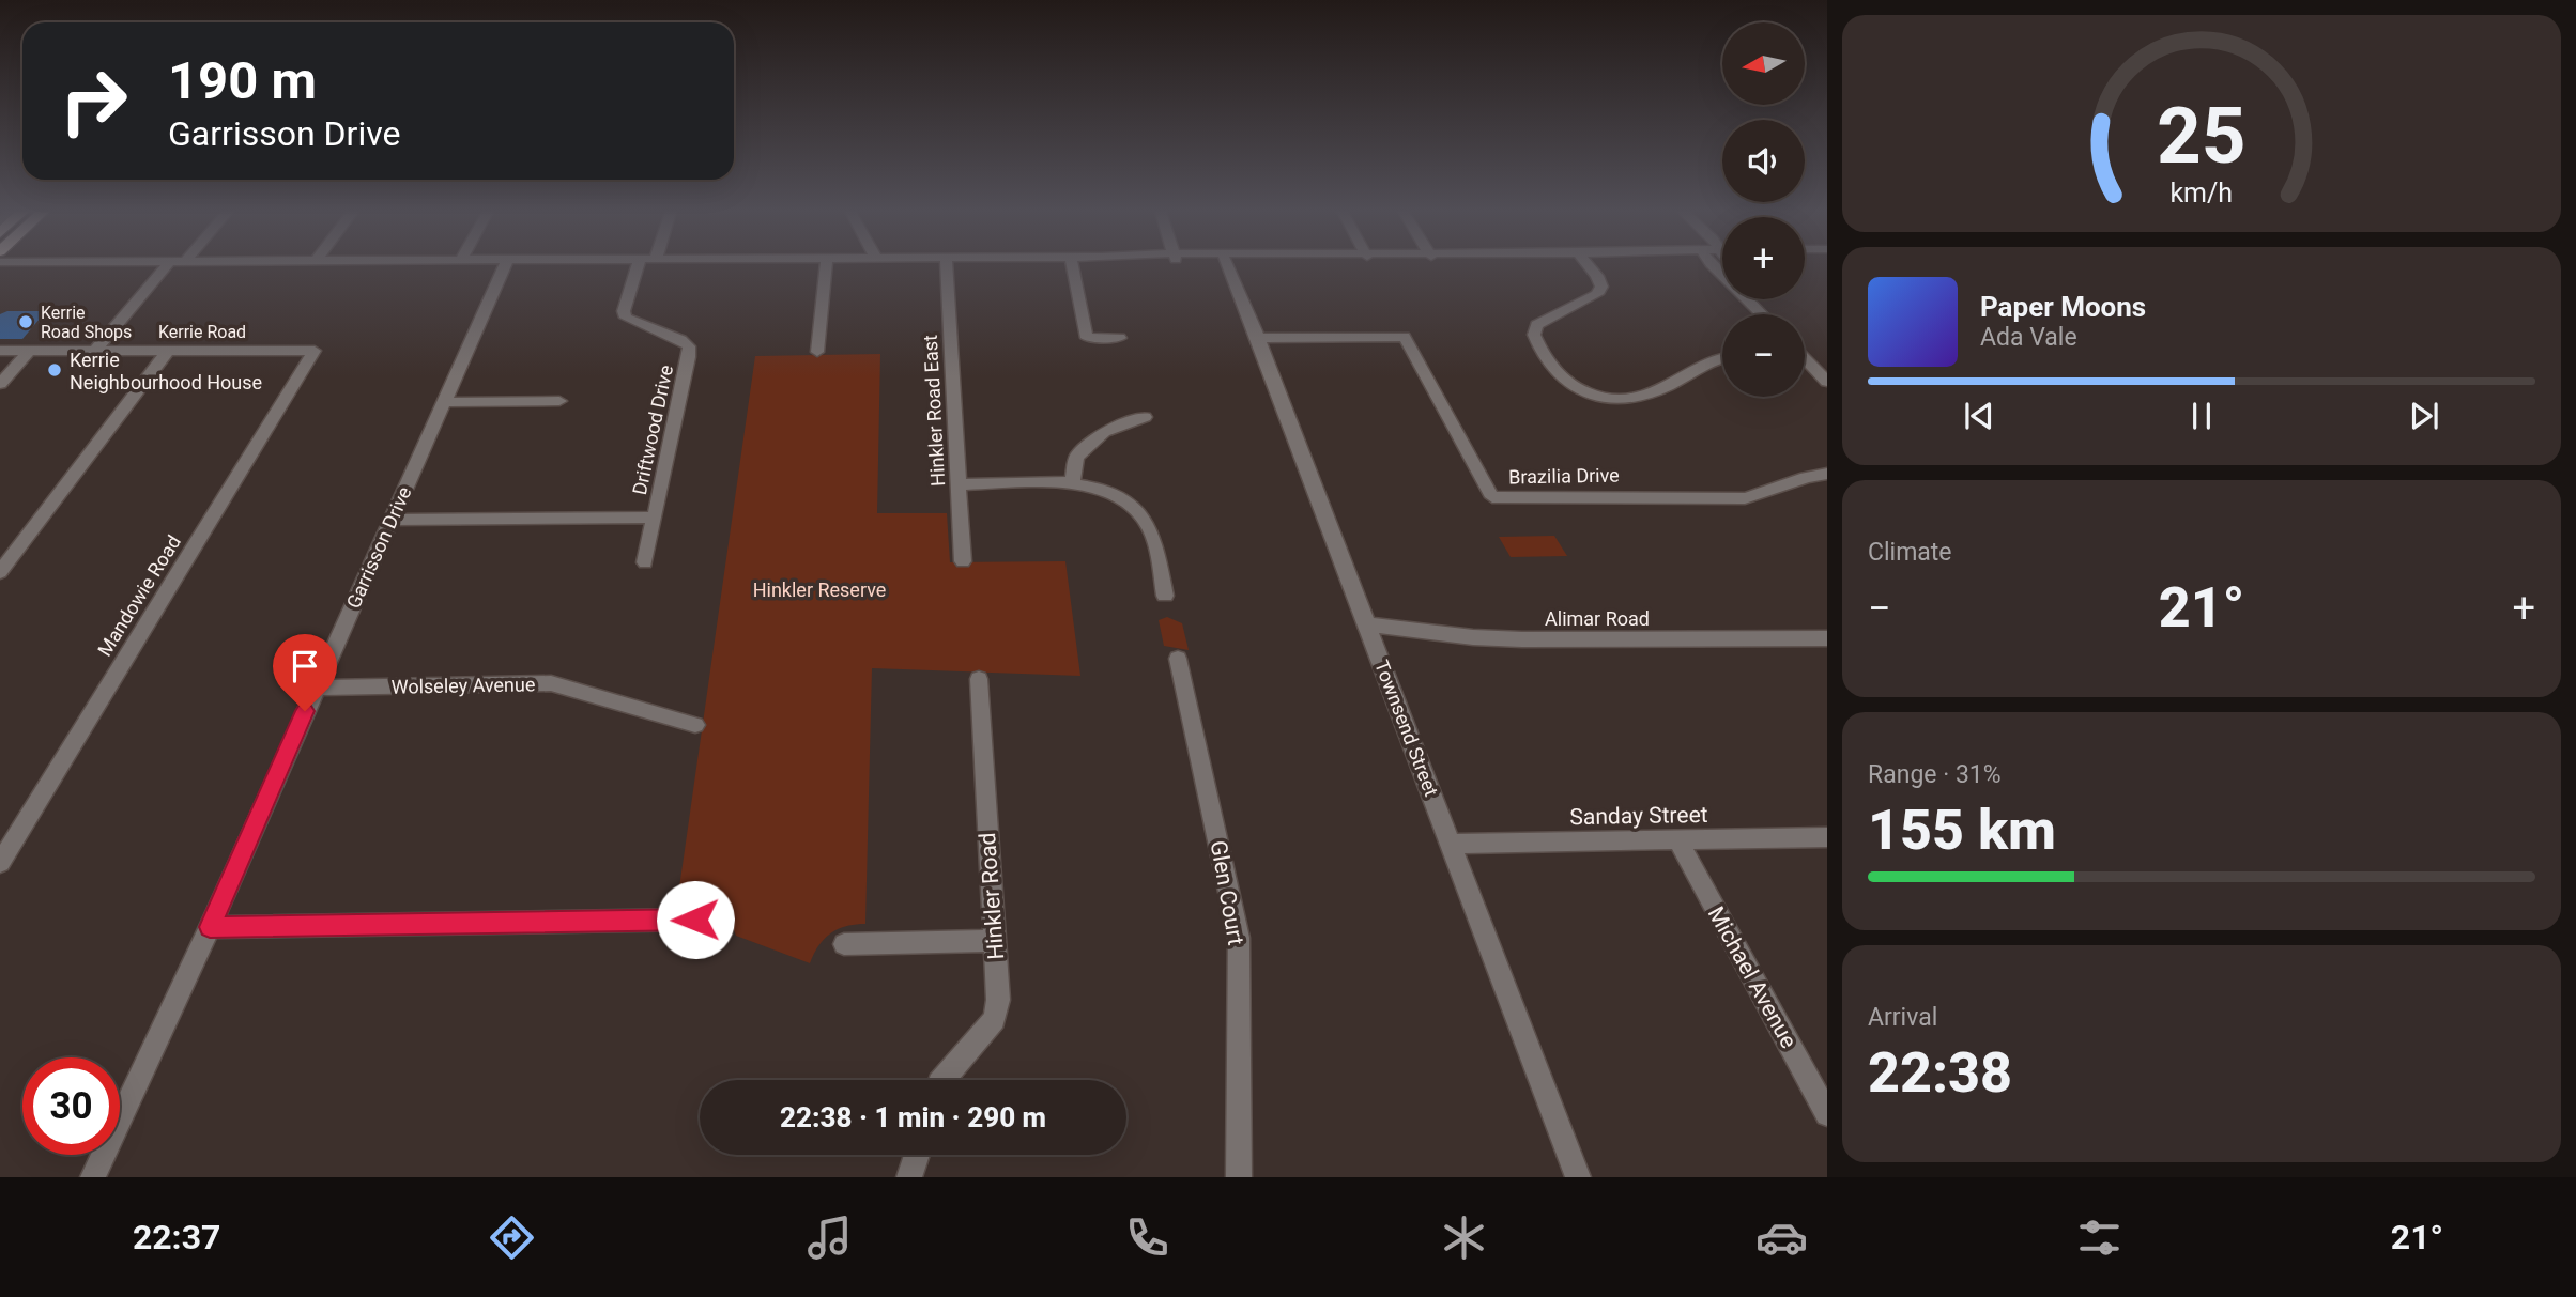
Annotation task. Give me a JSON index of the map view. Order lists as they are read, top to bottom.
{
  "streets": {
    "street": [
      "Kerrie Road",
      "Hinkler Road East",
      "Driftwood Drive",
      "Brazilia Drive",
      "Garrisson Drive",
      "Mandowie Road",
      "Alimar Road",
      "Wolseley Avenue",
      "Townsend Street",
      "Sanday Street",
      "Glen Court",
      "Hinkler Road",
      "Michael Avenue"
    ]
  },
  "crossings": [
    ["Kerrie Road", "Mandowie Road"],
    ["Driftwood Drive", "Garrisson Drive"],
    ["Brazilia Drive", "Townsend Street"],
    ["Garrisson Drive", "Wolseley Avenue"],
    ["Alimar Road", "Townsend Street"],
    ["Townsend Street", "Sanday Street"],
    ["Sanday Street", "Michael Avenue"]
  ],
  "parks": ["Hinkler Reserve"],
  "places": ["Kerrie Road Shops", "Kerrie Neighbourhood House"],
  "north": "left",
  "page": {
    "map_buttons": ["+", "−"],
    "turn": ["190 m", "Garrisson Drive"],
    "song": ["Paper Moons", "Ada Vale"],
    "tile": [
      "Climate",
      ["Range · 31%", "155 km"],
      ["Arrival", "22:38"]
    ],
    "heat": ["−", "21°", "+"],
    "limit": "30",
    "trip": "22:38 · 1 min · 290 m",
    "tabs": ["22:37", "21°"],
    "gauge": ["25", "km/h"]
  }
}
